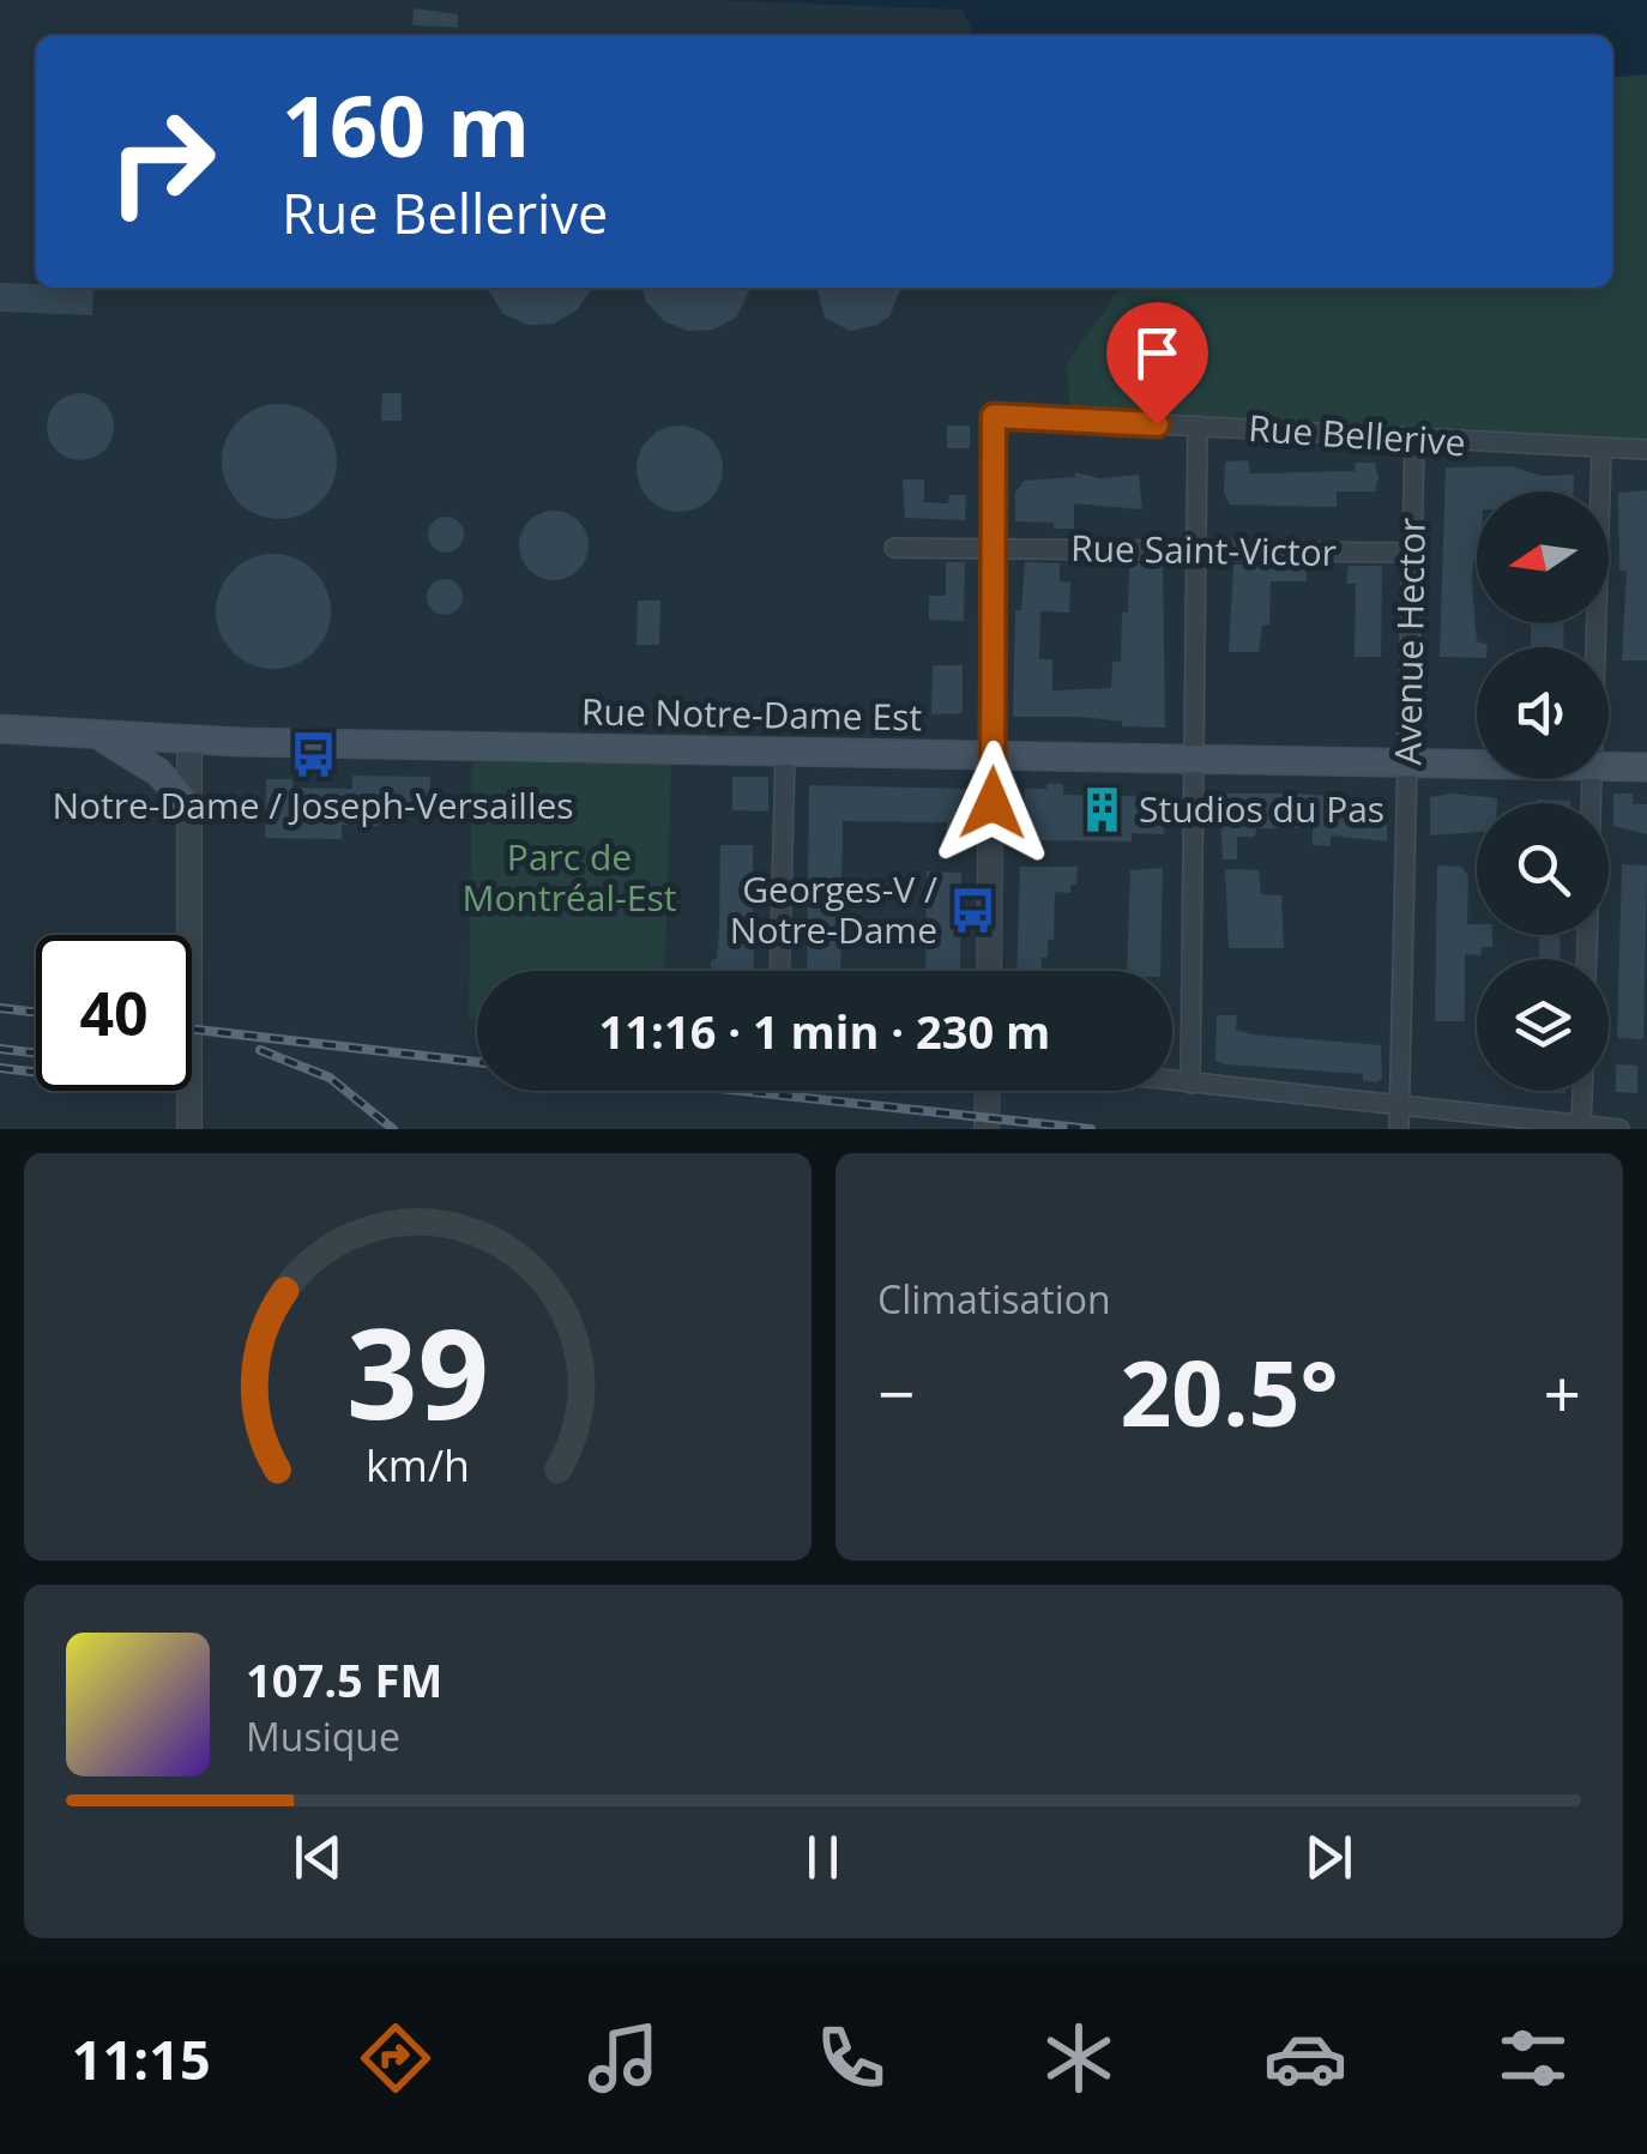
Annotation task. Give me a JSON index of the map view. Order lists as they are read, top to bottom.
{
  "streets": {
    "main road": ["Rue Notre-Dame Est"],
    "street": ["Rue Bellerive", "Rue Saint-Victor", "Avenue Hector"]
  },
  "crossings": [
    ["Rue Bellerive", "Avenue Hector"],
    ["Rue Saint-Victor", "Avenue Hector"],
    ["Avenue Hector", "Rue Notre-Dame Est"]
  ],
  "parks": ["Parc de Montréal-Est"],
  "places": {
    "bus stop": ["Notre-Dame / Joseph-Versailles", "Georges-V / Notre-Dame"],
    "building": ["Studios du Pas"]
  },
  "north": "left",
  "page": {
    "turn": ["160 m", "Rue Bellerive"],
    "limit": "40",
    "trip": "11:16 · 1 min · 230 m",
    "tile": "Climatisation",
    "heat": ["−", "20.5°", "+"],
    "song": ["107.5 FM", "Musique"],
    "tabs": "11:15",
    "gauge": ["39", "km/h"]
  }
}
